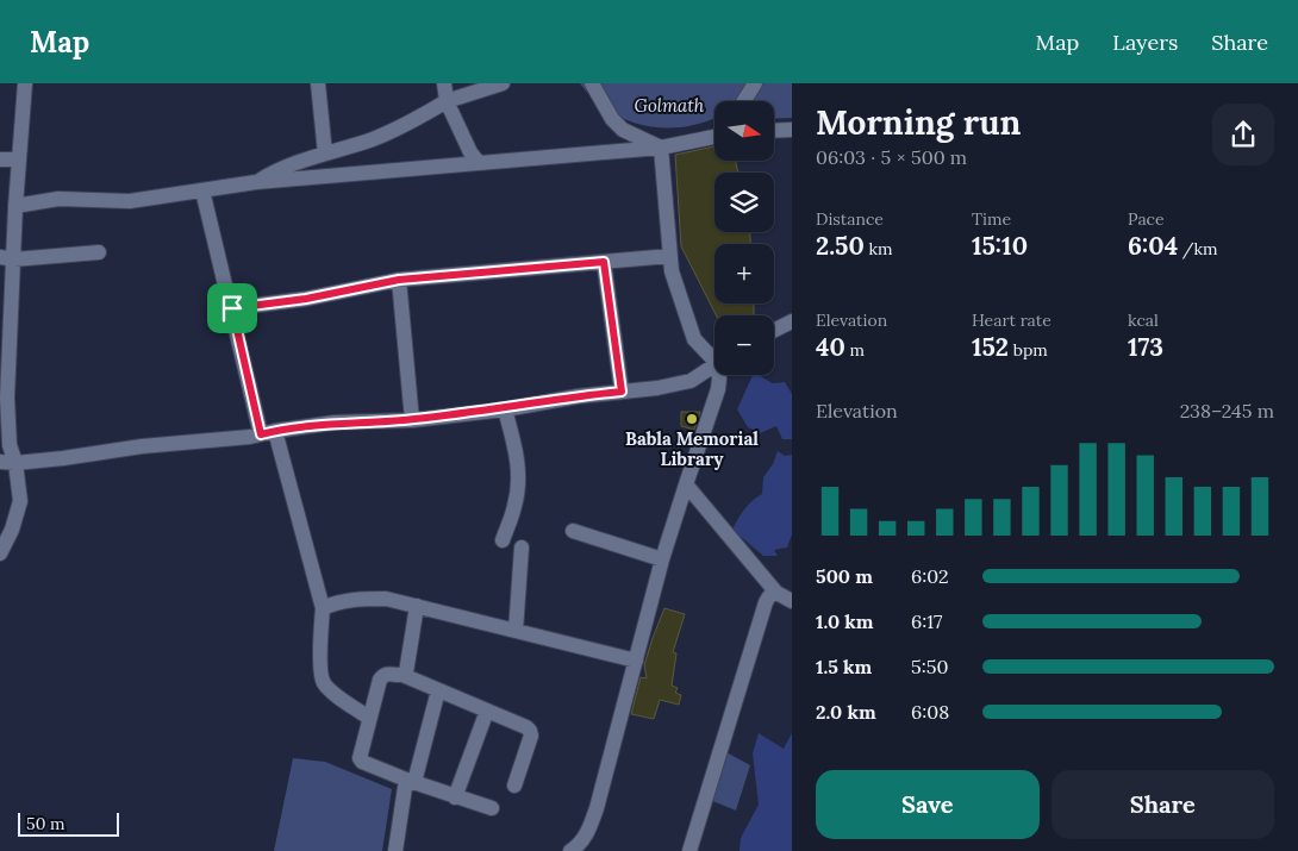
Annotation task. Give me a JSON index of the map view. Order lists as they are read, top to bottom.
{
  "parks": ["Golmath"],
  "places": ["Babla Memorial Library"],
  "scale_bar": "50 m",
  "north": "right",
  "page": {
    "header": "Map",
    "nav": ["Map", "Layers", "Share"],
    "heading": ["Morning run", "06:03 · 5 × 500 m"],
    "map_buttons": ["+", "−"],
    "stats": [
      ["Distance", "2.50 km"],
      ["Time", "15:10"],
      ["Pace", "6:04 /km"],
      ["Elevation", "40 m"],
      ["Heart rate", "152 bpm"],
      ["kcal", "173"]
    ],
    "chart": ["Elevation", "238–245 m"],
    "list": [
      {
        "name": "500 m",
        "note": "6:02"
      },
      {
        "name": "1.0 km",
        "note": "6:17"
      },
      {
        "name": "1.5 km",
        "note": "5:50"
      },
      {
        "name": "2.0 km",
        "note": "6:08"
      }
    ],
    "buttons": ["Save", "Share"],
    "scale": "50 m"
  }
}
